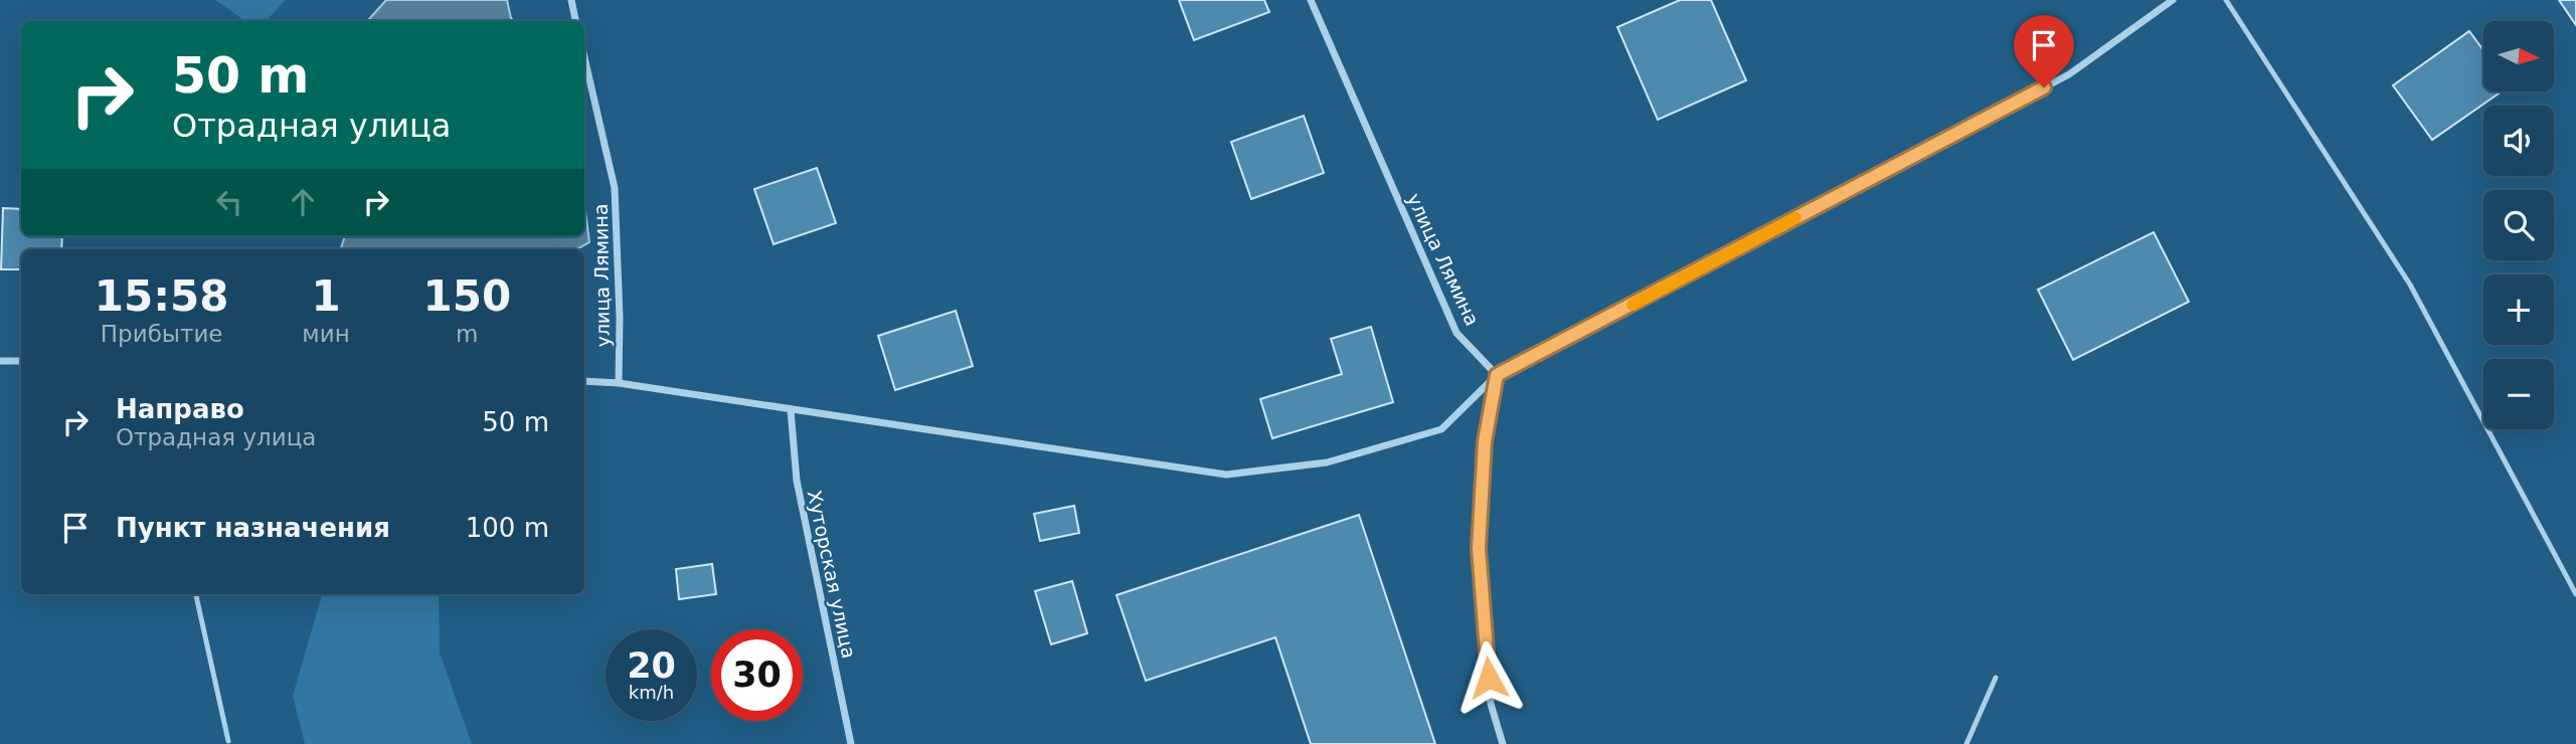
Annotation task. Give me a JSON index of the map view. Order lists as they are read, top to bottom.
{
  "streets": {
    "street": ["улица Лямина", "Хуторская улица"]
  },
  "north": "right",
  "page": {
    "map_buttons": ["+", "−"],
    "turn": ["50 m", "Отрадная улица"],
    "eta": [
      "15:58",
      "Прибытие",
      "1",
      "мин",
      "150",
      "m"
    ],
    "list": [
      {
        "name": "Направо",
        "note": "Отрадная улица",
        "value": "50 m"
      },
      {
        "name": "Пункт назначения",
        "value": "100 m"
      }
    ],
    "speed": "20 km/h",
    "limit": "30"
  }
}
